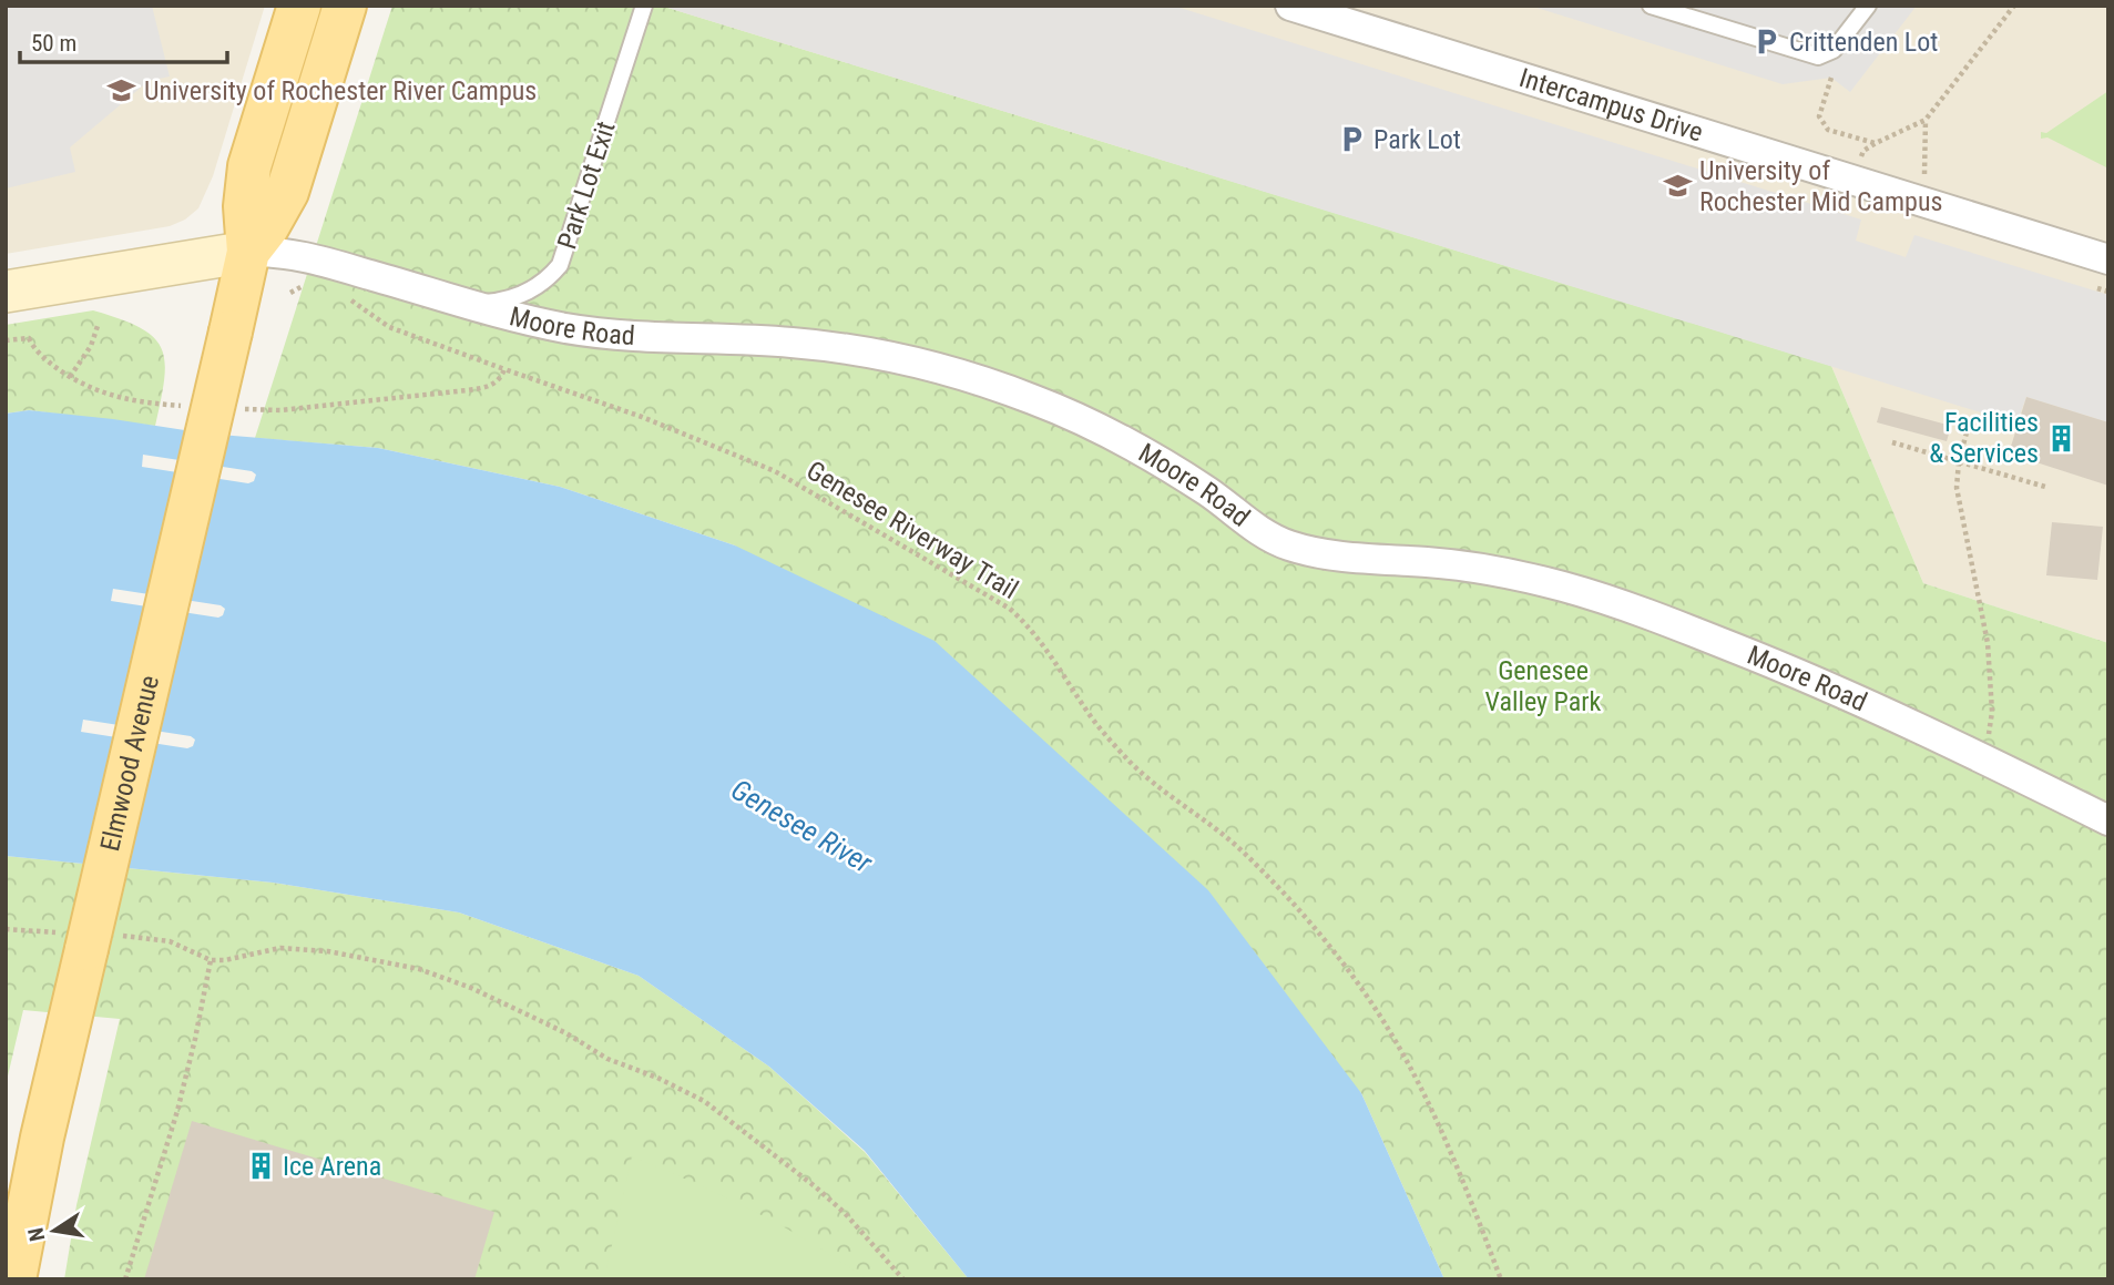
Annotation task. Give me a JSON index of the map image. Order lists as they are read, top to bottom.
{
  "streets": {
    "main road": ["Elmwood Avenue"],
    "street": ["Intercampus Drive", "Moore Road"],
    "lane": ["Park Lot Exit"],
    "path": ["Genesee Riverway Trail"]
  },
  "crossings": [
    ["Park Lot Exit", "Moore Road"],
    ["Moore Road", "Elmwood Avenue"]
  ],
  "water": ["Genesee River"],
  "parks": ["Genesee Valley Park"],
  "places": {
    "parking": ["Crittenden Lot", "Park Lot"],
    "school or university": ["University of Rochester River Campus", "University of Rochester Mid Campus"],
    "building": ["Facilities & Services", "Ice Arena"]
  },
  "scale_bar": "50 m",
  "north": "left"
}
